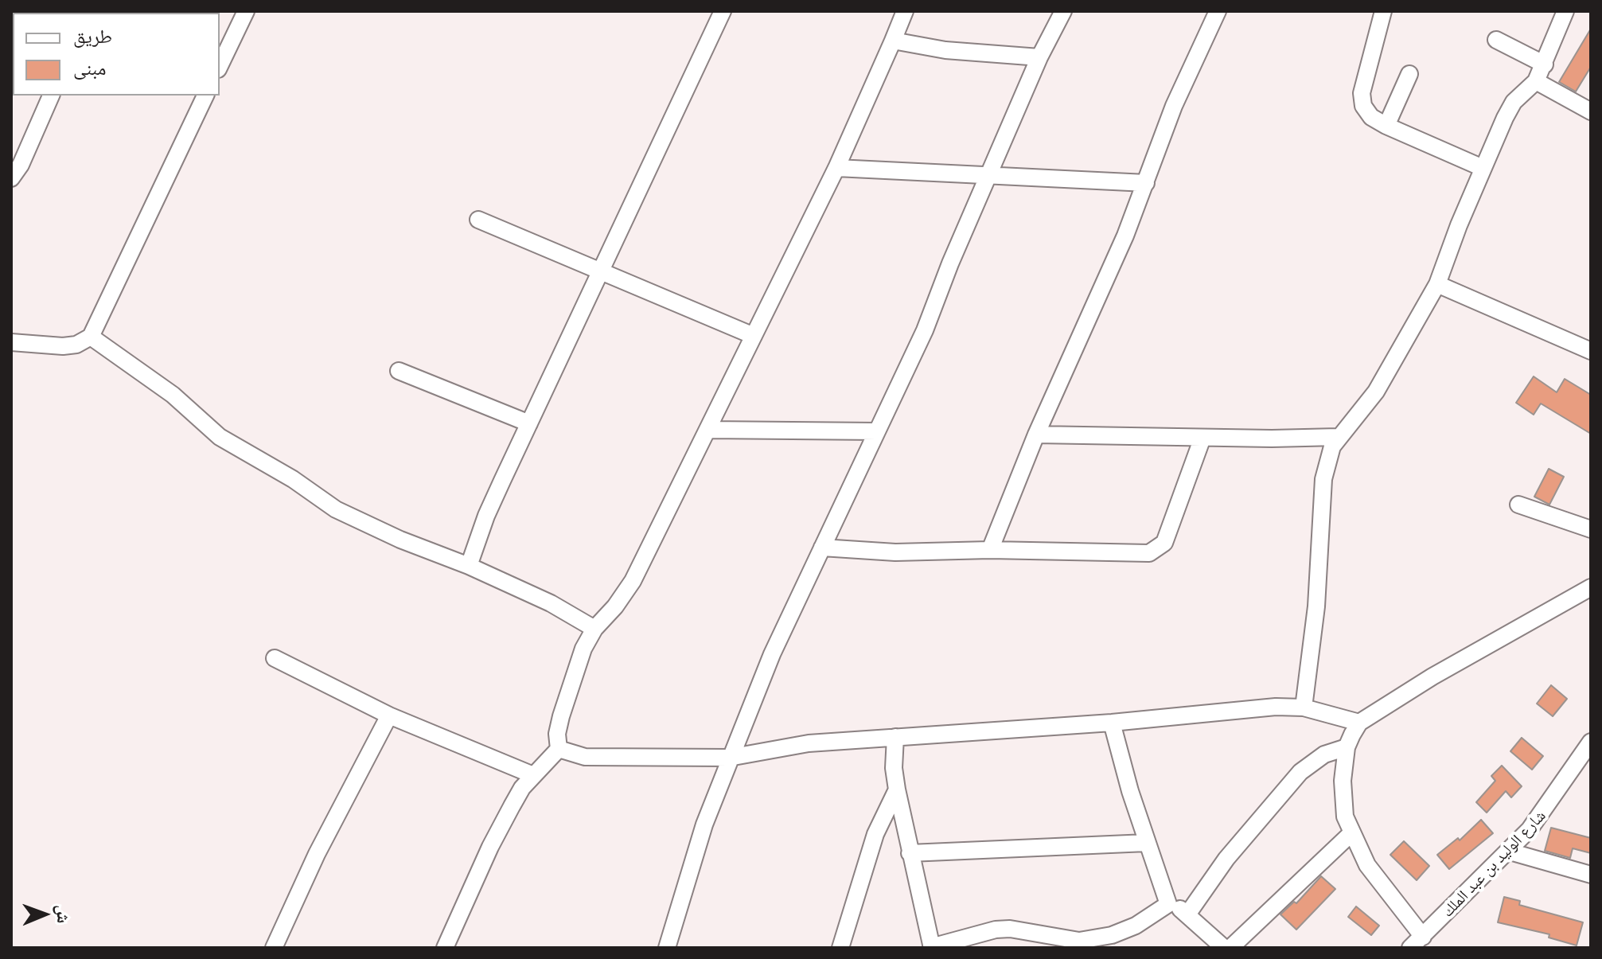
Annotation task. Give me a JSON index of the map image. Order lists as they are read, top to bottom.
{
  "streets": {
    "street": ["شارع الوليد بن عبد الملك"]
  },
  "legend": ["طريق", "مبنى"],
  "north": "right"
}
